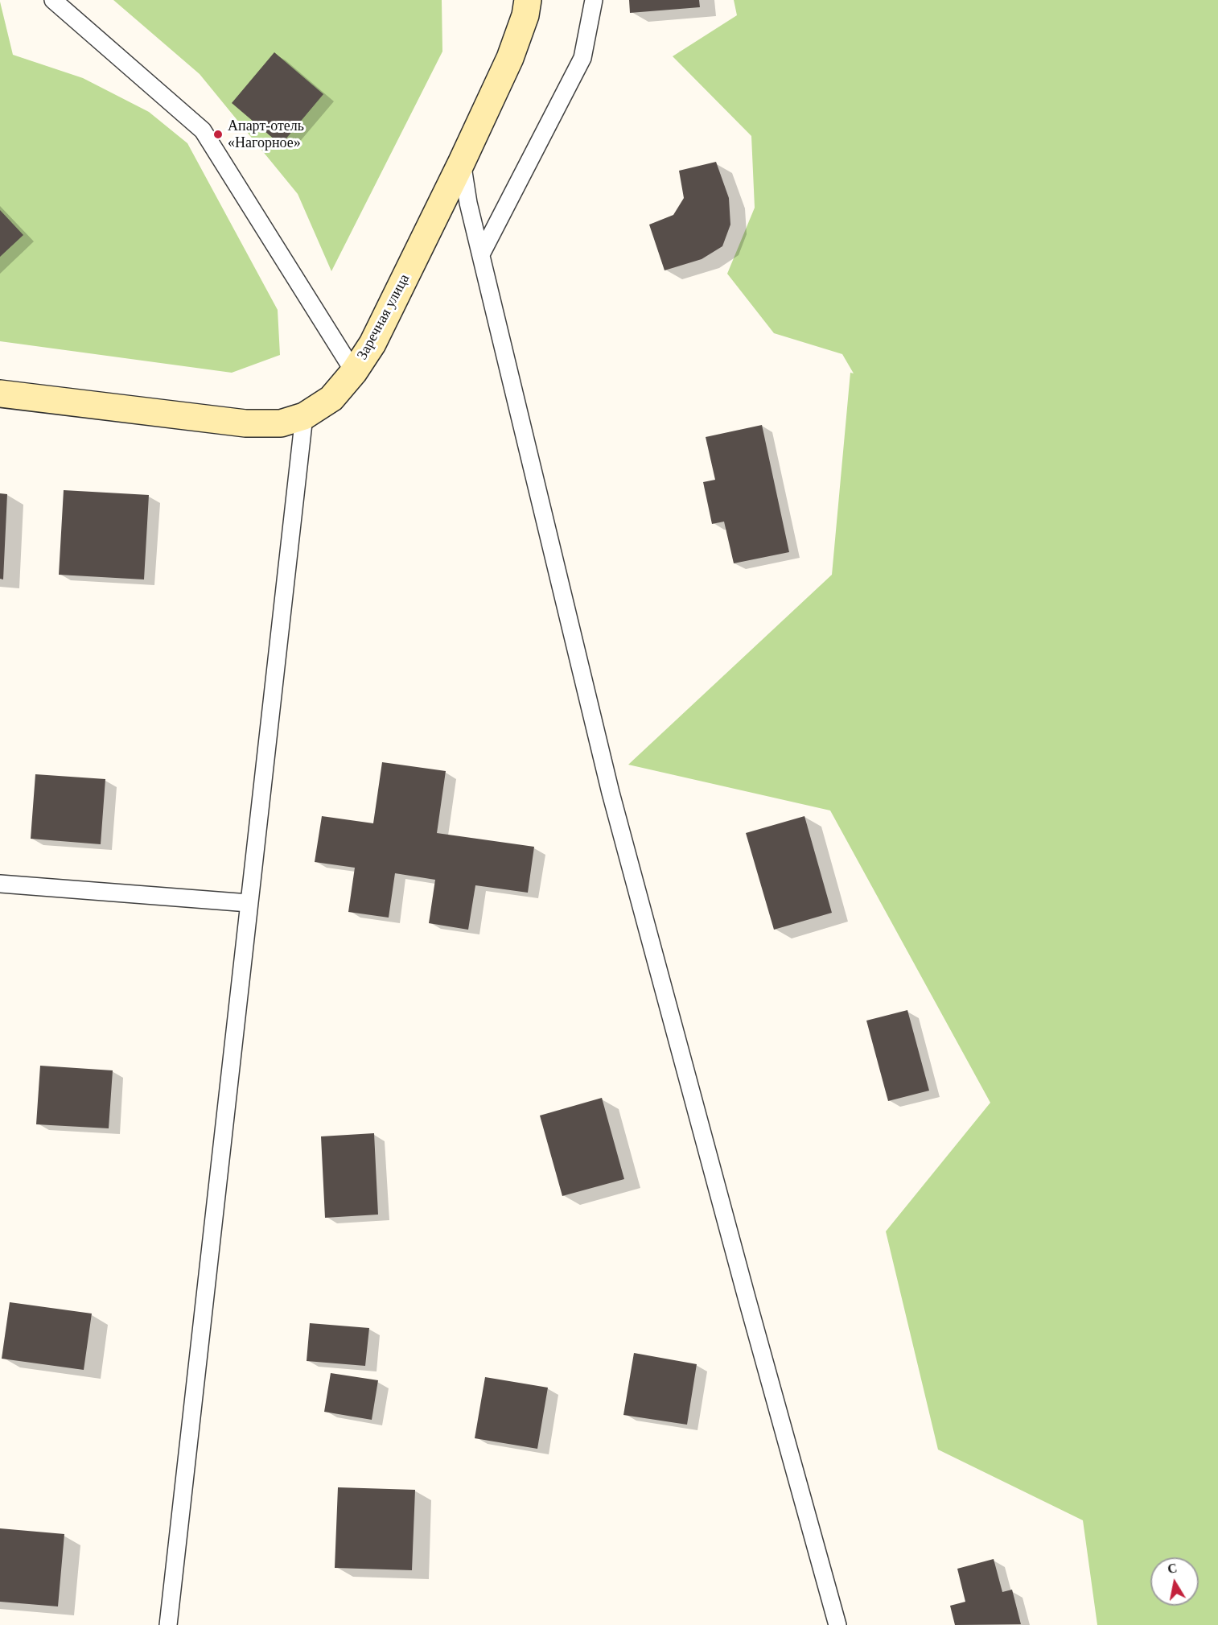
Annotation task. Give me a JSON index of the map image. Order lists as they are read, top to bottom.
{
  "streets": {
    "main road": ["Заречная улица"]
  },
  "places": ["Апарт-отель «Нагорное»"],
  "north": "top"
}
